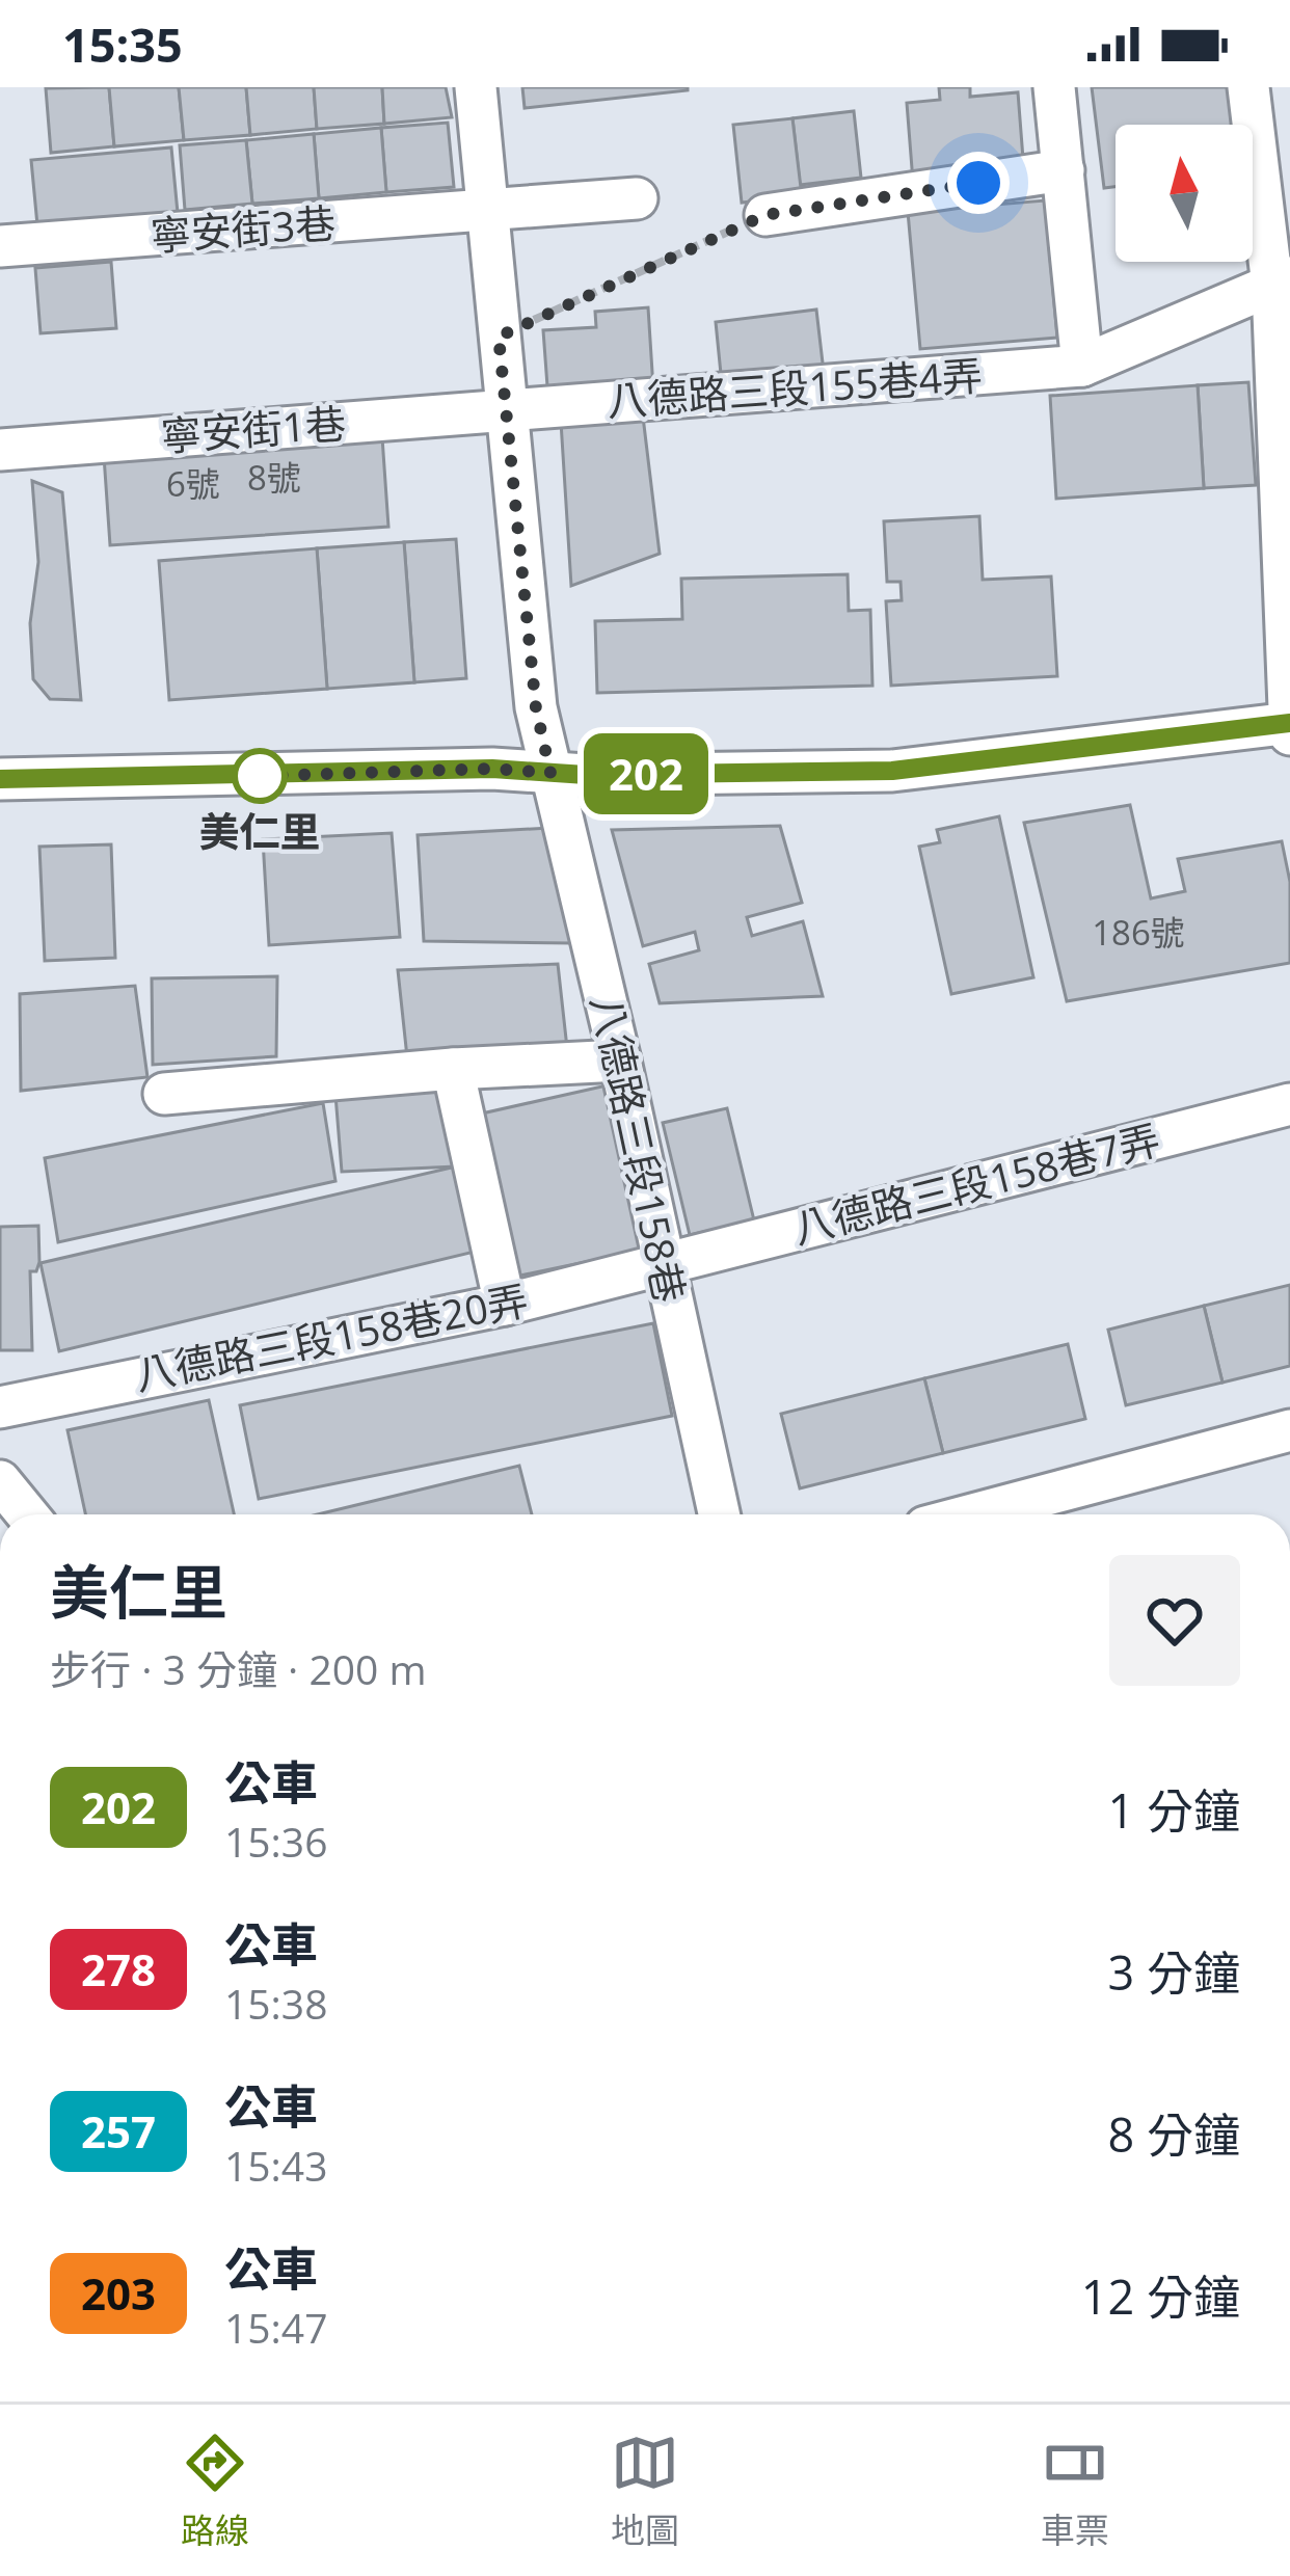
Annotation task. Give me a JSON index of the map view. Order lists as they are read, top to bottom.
{
  "streets": {
    "street": [
      "寧安街3巷",
      "八德路三段155巷4弄",
      "寧安街1巷",
      "八德路三段158巷",
      "八德路三段158巷7弄",
      "八德路三段158巷20弄"
    ]
  },
  "crossings": [
    ["寧安街3巷", "八德路三段158巷"],
    ["八德路三段155巷4弄", "寧安街1巷"],
    ["八德路三段155巷4弄", "八德路三段158巷"],
    ["寧安街1巷", "八德路三段158巷"],
    ["八德路三段158巷", "八德路三段158巷7弄"],
    ["八德路三段158巷", "八德路三段158巷20弄"],
    ["八德路三段158巷7弄", "八德路三段158巷20弄"]
  ],
  "places": ["美仁里"],
  "lines": ["bus line 202"],
  "house_numbers": ["8號", "6號", "186號"],
  "north": "top",
  "page": {
    "status": "15:35",
    "on_map": "202",
    "heading": ["美仁里", "步行 · 3 分鐘 · 200 m"],
    "list": [
      {
        "mark": "202",
        "name": "公車",
        "note": "15:36",
        "value": "1 分鐘"
      },
      {
        "mark": "278",
        "name": "公車",
        "note": "15:38",
        "value": "3 分鐘"
      },
      {
        "mark": "257",
        "name": "公車",
        "note": "15:43",
        "value": "8 分鐘"
      },
      {
        "mark": "203",
        "name": "公車",
        "note": "15:47",
        "value": "12 分鐘"
      }
    ],
    "tabs": ["路線", "地圖", "車票"]
  }
}
